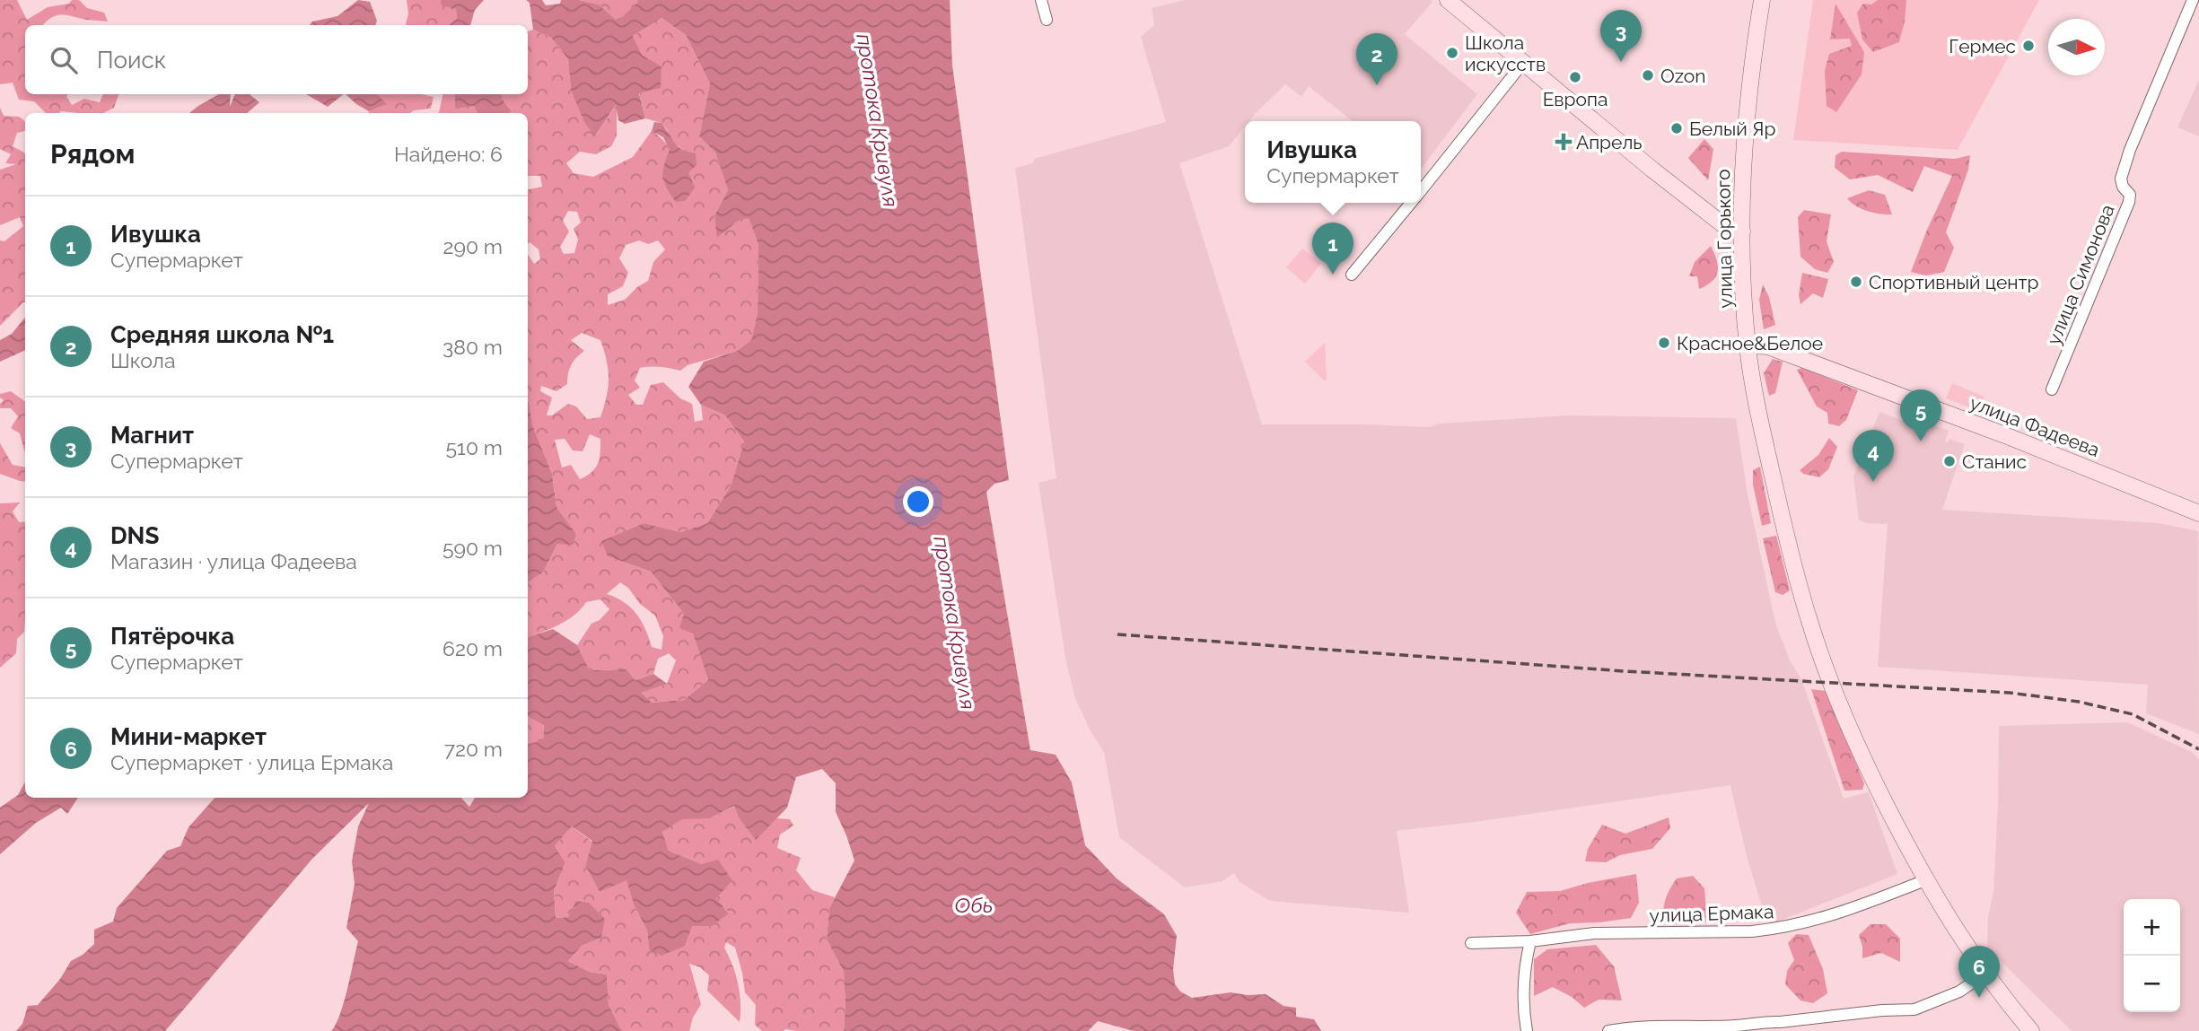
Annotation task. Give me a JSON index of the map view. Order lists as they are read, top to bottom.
{
  "streets": {
    "street": [
      "улица Горького",
      "улица Симонова",
      "улица Фадеева",
      "улица Ермака"
    ]
  },
  "crossings": [
    ["улица Горького", "улица Фадеева"],
    ["улица Горького", "улица Ермака"]
  ],
  "water": ["протока Кривуля", "Обь"],
  "places": {
    "other": [
      "Гермес",
      "Школа искусств",
      "Ozon",
      "Европа",
      "Белый Яр",
      "Спортивный центр",
      "Красное&Белое",
      "Станис"
    ],
    "health": ["Апрель"]
  },
  "north": "right",
  "page": {
    "pins": [
      "3",
      "2",
      "1",
      "5",
      "4",
      "6"
    ],
    "search": "Поиск",
    "heading": ["Рядом", "Найдено: 6"],
    "popup": ["Ивушка", "Супермаркет"],
    "list": [
      {
        "mark": "1",
        "name": "Ивушка",
        "note": "Супермаркет",
        "value": "290 m"
      },
      {
        "mark": "2",
        "name": "Средняя школа №1",
        "note": "Школа",
        "value": "380 m"
      },
      {
        "mark": "3",
        "name": "Магнит",
        "note": "Супермаркет",
        "value": "510 m"
      },
      {
        "mark": "4",
        "name": "DNS",
        "note": "Магазин · улица Фадеева",
        "value": "590 m"
      },
      {
        "mark": "5",
        "name": "Пятёрочка",
        "note": "Супермаркет",
        "value": "620 m"
      },
      {
        "mark": "6",
        "name": "Мини-маркет",
        "note": "Супермаркет · улица Ермака",
        "value": "720 m"
      }
    ],
    "map_buttons": ["+", "−"]
  }
}
